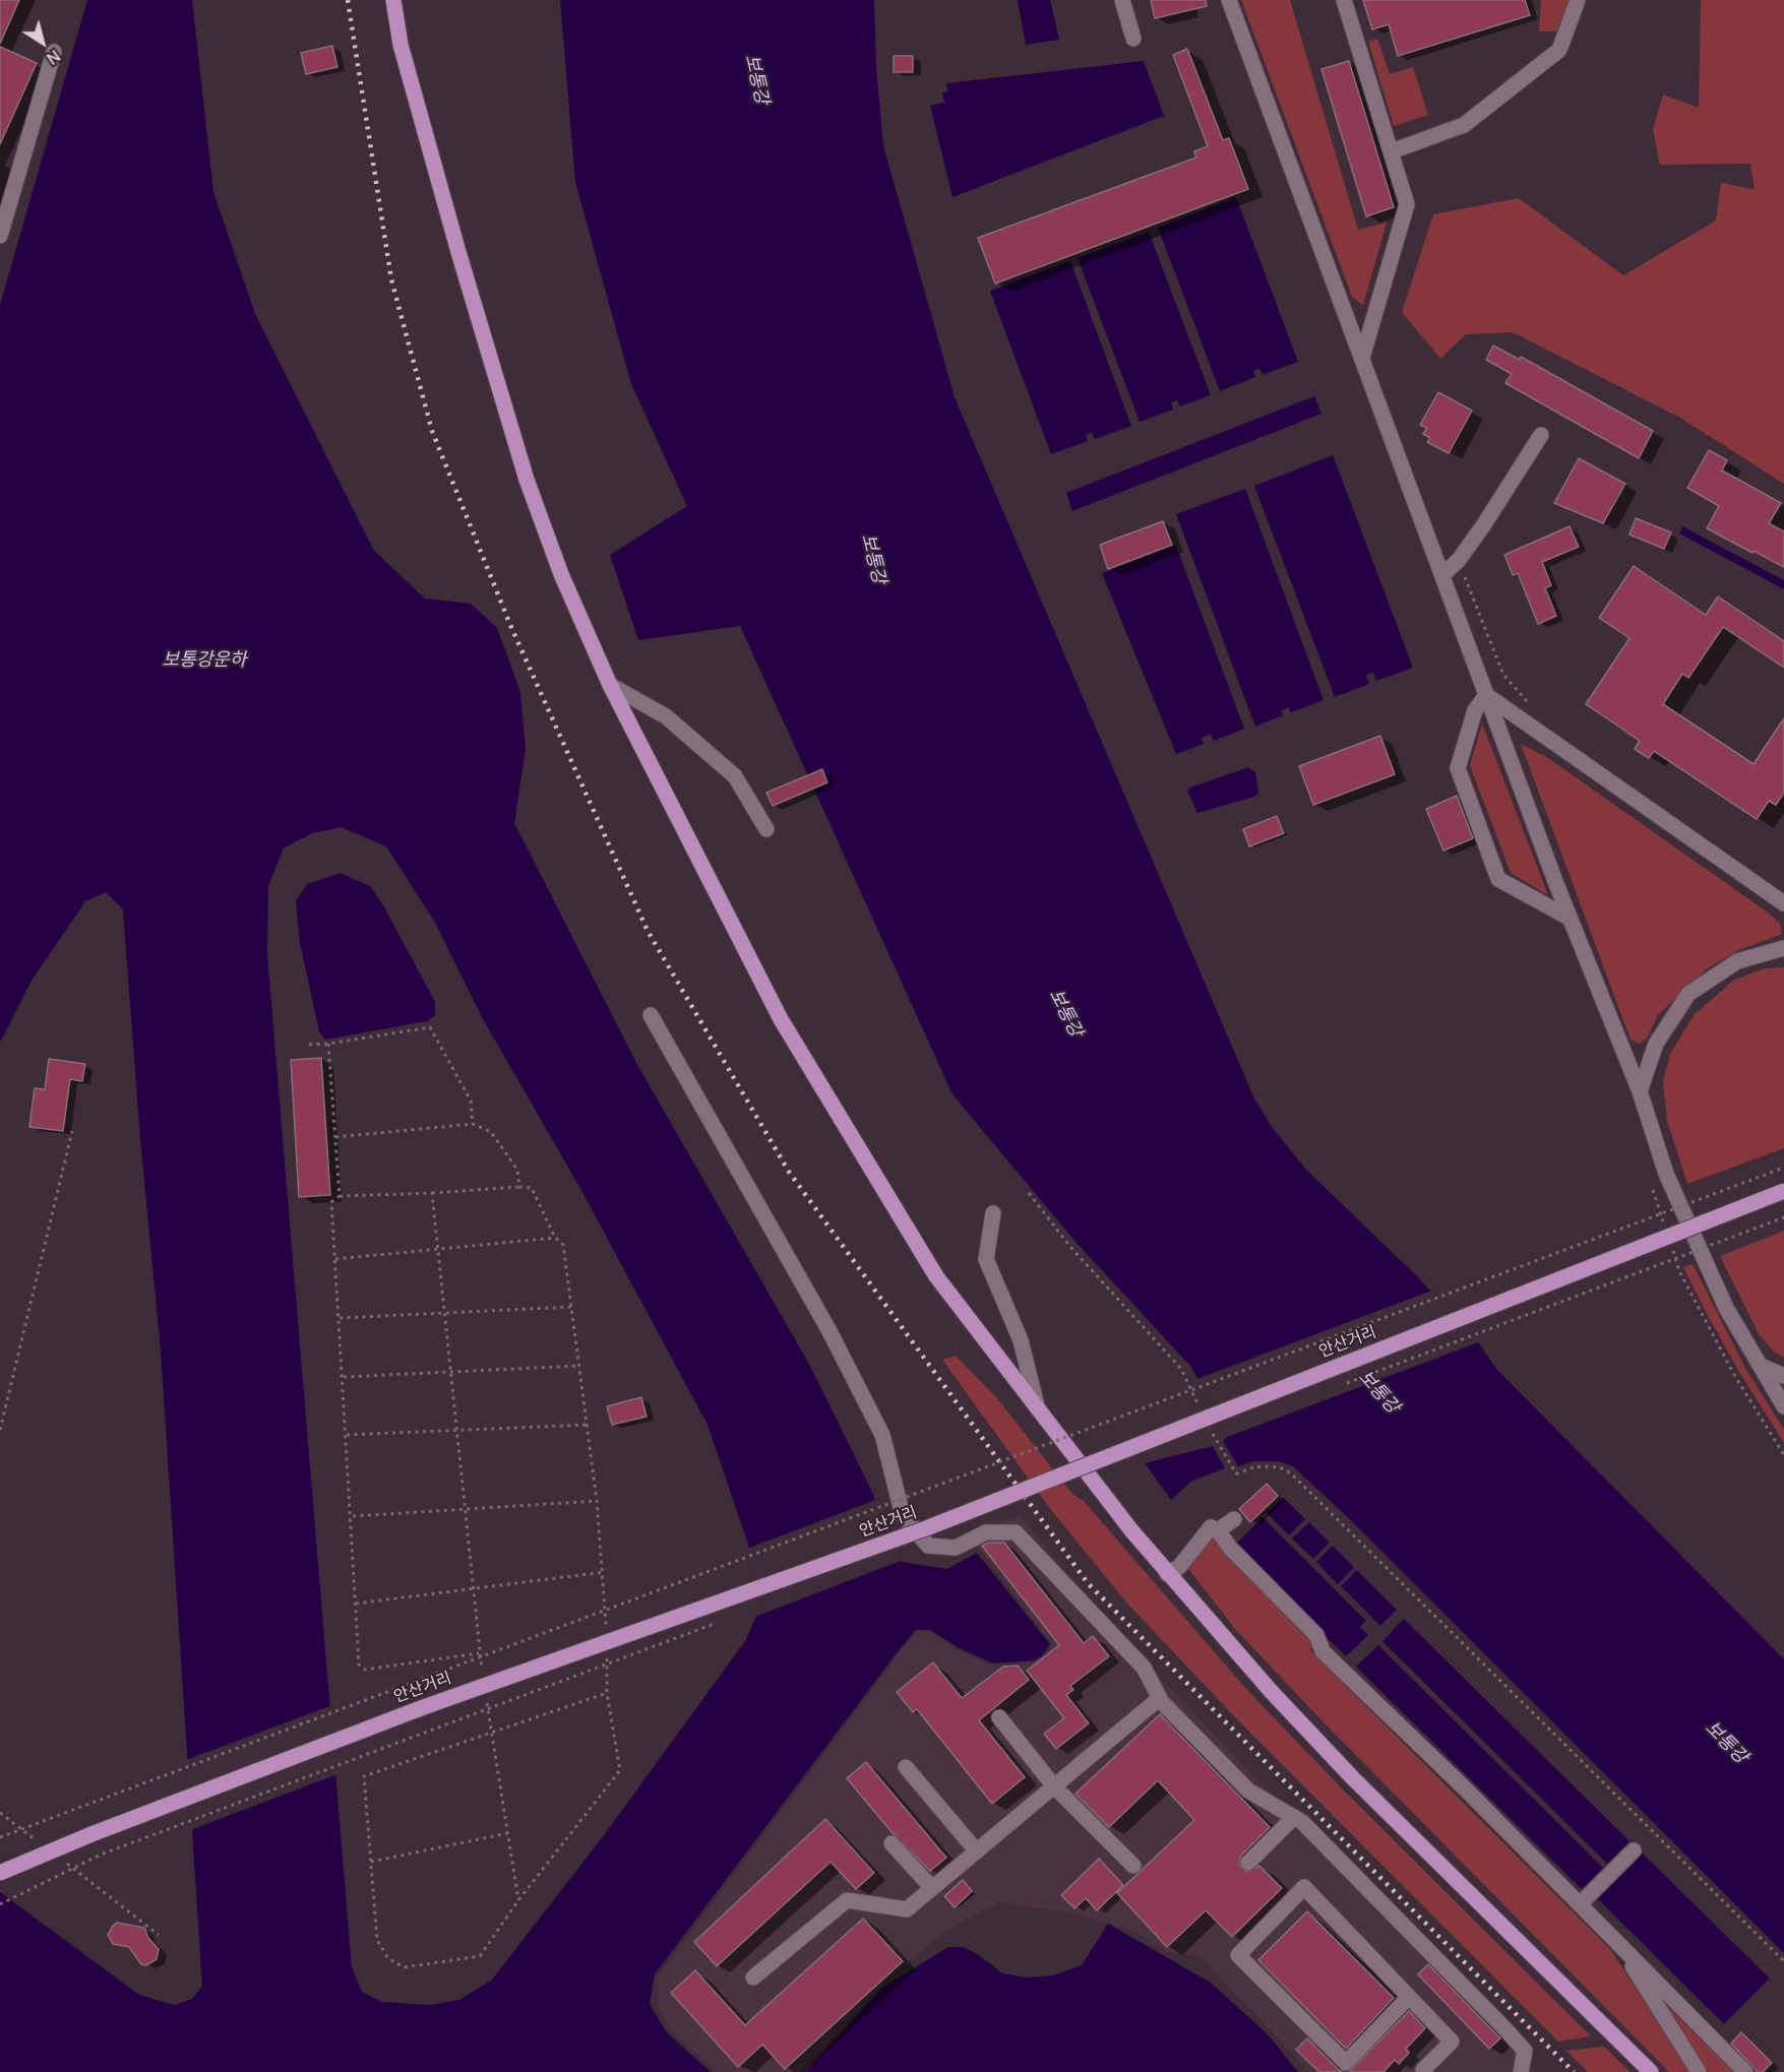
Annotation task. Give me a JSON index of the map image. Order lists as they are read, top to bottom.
{
  "streets": {
    "main road": ["안산거리"]
  },
  "water": ["보통강", "보통강운하"],
  "north": "bottom right"
}
